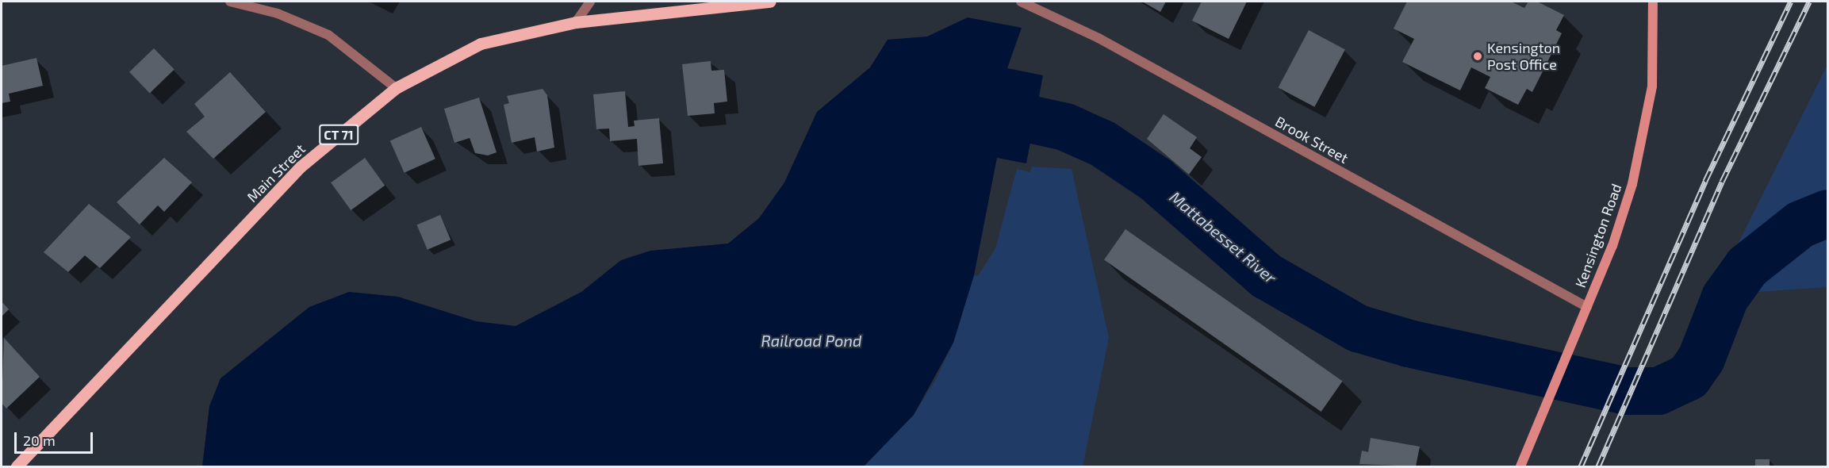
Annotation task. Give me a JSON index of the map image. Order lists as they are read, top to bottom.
{
  "streets": {
    "main road": ["CT 71", "Main Street"],
    "street": ["Brook Street", "Kensington Road"]
  },
  "crossings": [
    ["Brook Street", "Kensington Road"]
  ],
  "water": ["Mattabesset River", "Railroad Pond"],
  "places": ["Kensington Post Office"],
  "scale_bar": "20 m"
}
